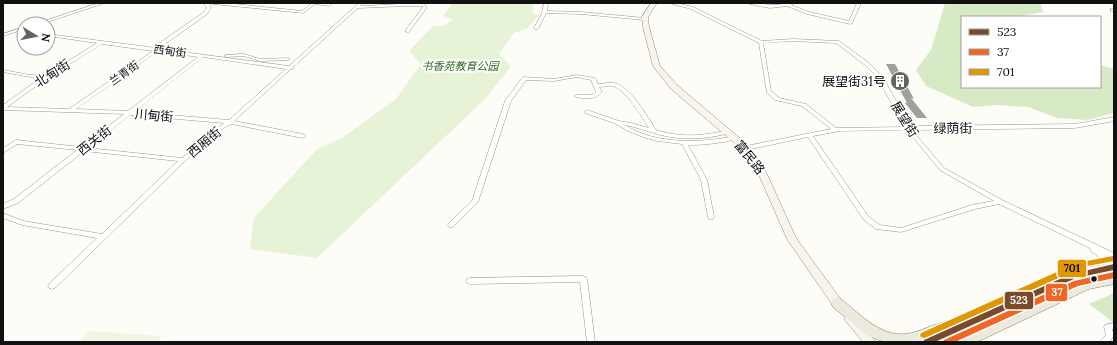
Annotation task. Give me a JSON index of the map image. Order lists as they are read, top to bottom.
{
  "streets": {
    "street": [
      "西甸街",
      "北甸街",
      "兰青街",
      "川甸街",
      "展望街",
      "绿荫街",
      "西关街",
      "西厢街",
      "富民路"
    ]
  },
  "crossings": [
    ["西甸街", "北甸街"],
    ["西甸街", "兰青街"],
    ["西甸街", "西关街"],
    ["西甸街", "西厢街"],
    ["北甸街", "川甸街"],
    ["兰青街", "川甸街"],
    ["川甸街", "西关街"],
    ["川甸街", "西厢街"],
    ["展望街", "绿荫街"],
    ["绿荫街", "富民路"]
  ],
  "parks": ["书香苑教育公园"],
  "places": {
    "building": ["展望街31号"]
  },
  "lines": ["transit line 701", "transit line 523", "transit line 37"],
  "legend": ["523", "37", "701"],
  "north": "right"
}
